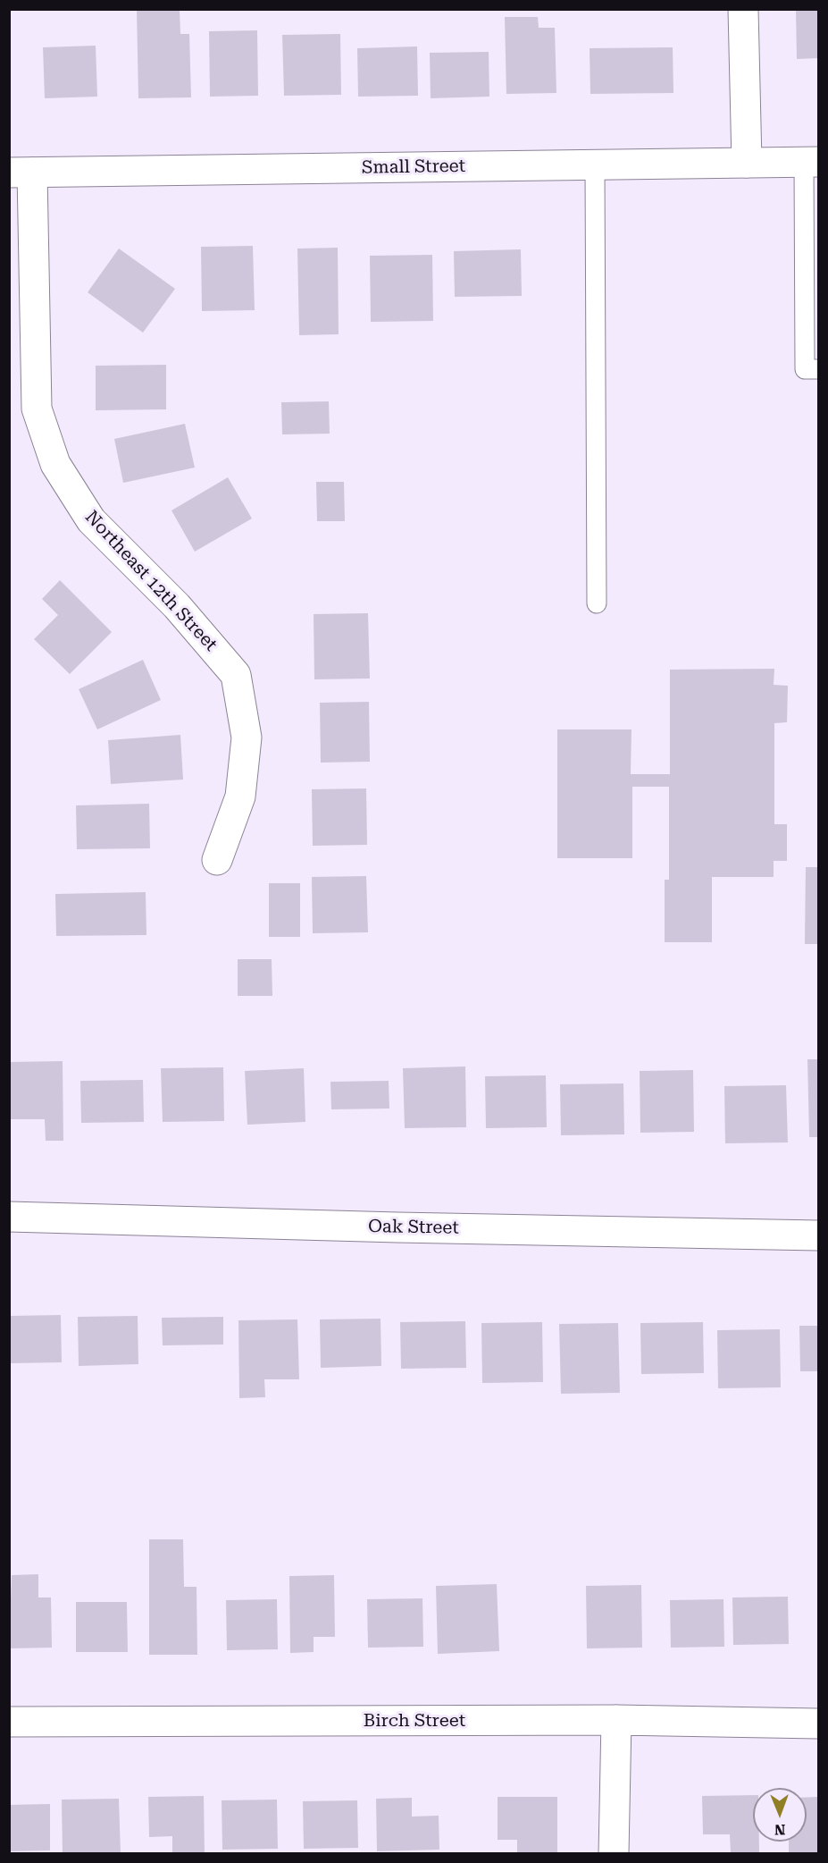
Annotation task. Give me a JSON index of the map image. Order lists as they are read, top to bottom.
{
  "streets": {
    "street": [
      "Small Street",
      "Northeast 12th Street",
      "Oak Street",
      "Birch Street"
    ]
  },
  "crossings": [
    ["Small Street", "Northeast 12th Street"]
  ],
  "north": "bottom"
}
